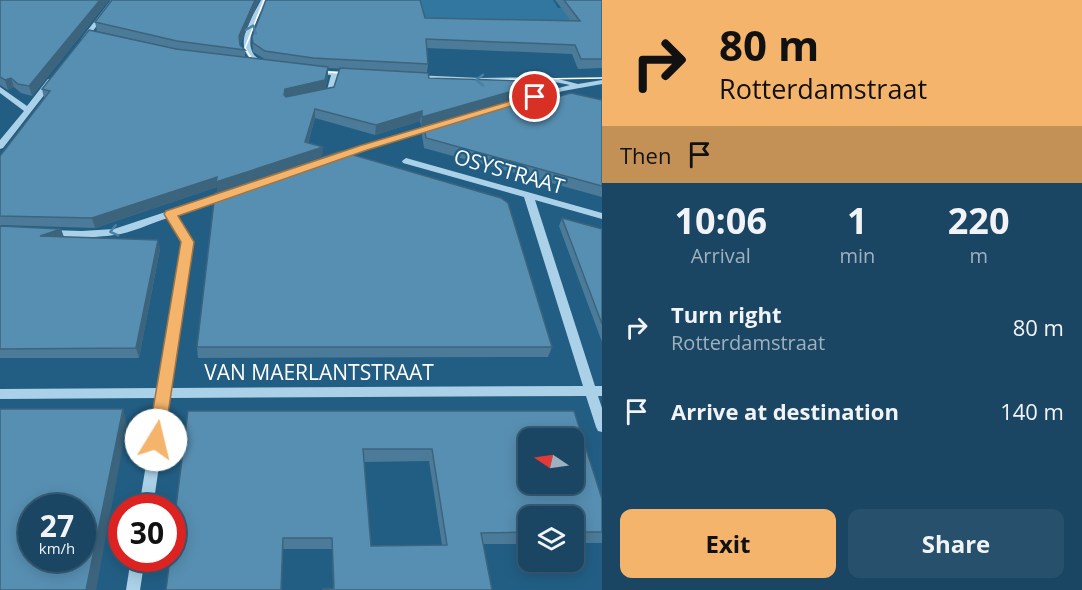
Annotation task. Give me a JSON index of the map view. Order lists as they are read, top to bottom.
{
  "streets": {
    "street": ["OSYSTRAAT", "VAN MAERLANTSTRAAT"]
  },
  "north": "left",
  "page": {
    "turn": ["80 m", "Rotterdamstraat"],
    "then": "Then",
    "eta": [
      "10:06",
      "Arrival",
      "1",
      "min",
      "220",
      "m"
    ],
    "list": [
      {
        "name": "Turn right",
        "note": "Rotterdamstraat",
        "value": "80 m"
      },
      {
        "name": "Arrive at destination",
        "value": "140 m"
      }
    ],
    "speed": "27 km/h",
    "limit": "30",
    "buttons": ["Exit", "Share"]
  }
}
